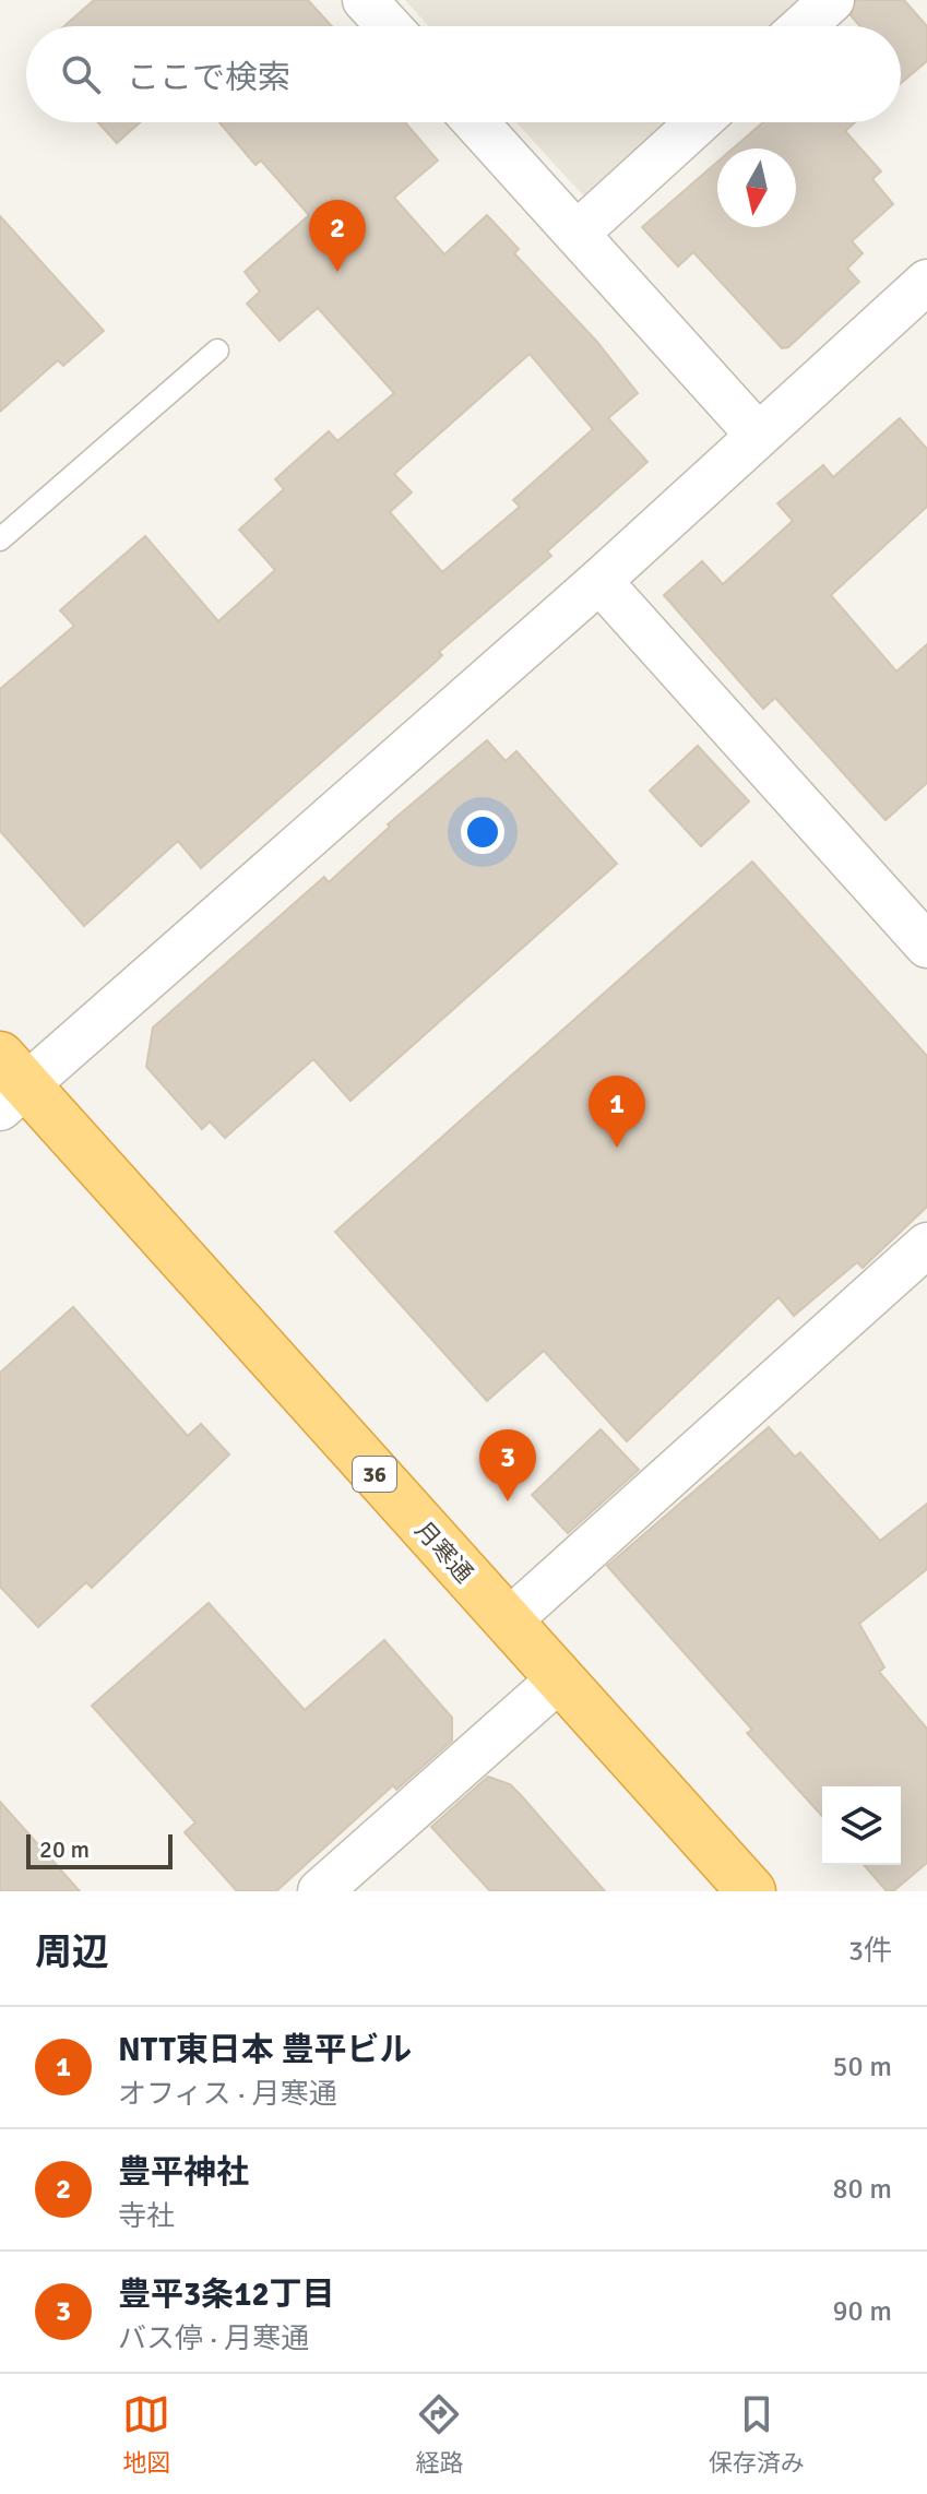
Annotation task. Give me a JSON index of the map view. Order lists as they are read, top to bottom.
{
  "streets": {
    "highway": ["36", "月寒通"]
  },
  "scale_bar": "20 m",
  "north": "bottom",
  "page": {
    "search": "ここで検索",
    "pins": ["2", "1", "3"],
    "scale": "20 m",
    "heading": ["周辺", "3件"],
    "list": [
      {
        "mark": "1",
        "name": "NTT東日本 豊平ビル",
        "note": "オフィス · 月寒通",
        "value": "50 m"
      },
      {
        "mark": "2",
        "name": "豊平神社",
        "note": "寺社",
        "value": "80 m"
      },
      {
        "mark": "3",
        "name": "豊平3条12丁目",
        "note": "バス停 · 月寒通",
        "value": "90 m"
      }
    ],
    "nav": ["地図", "経路", "保存済み"]
  }
}
